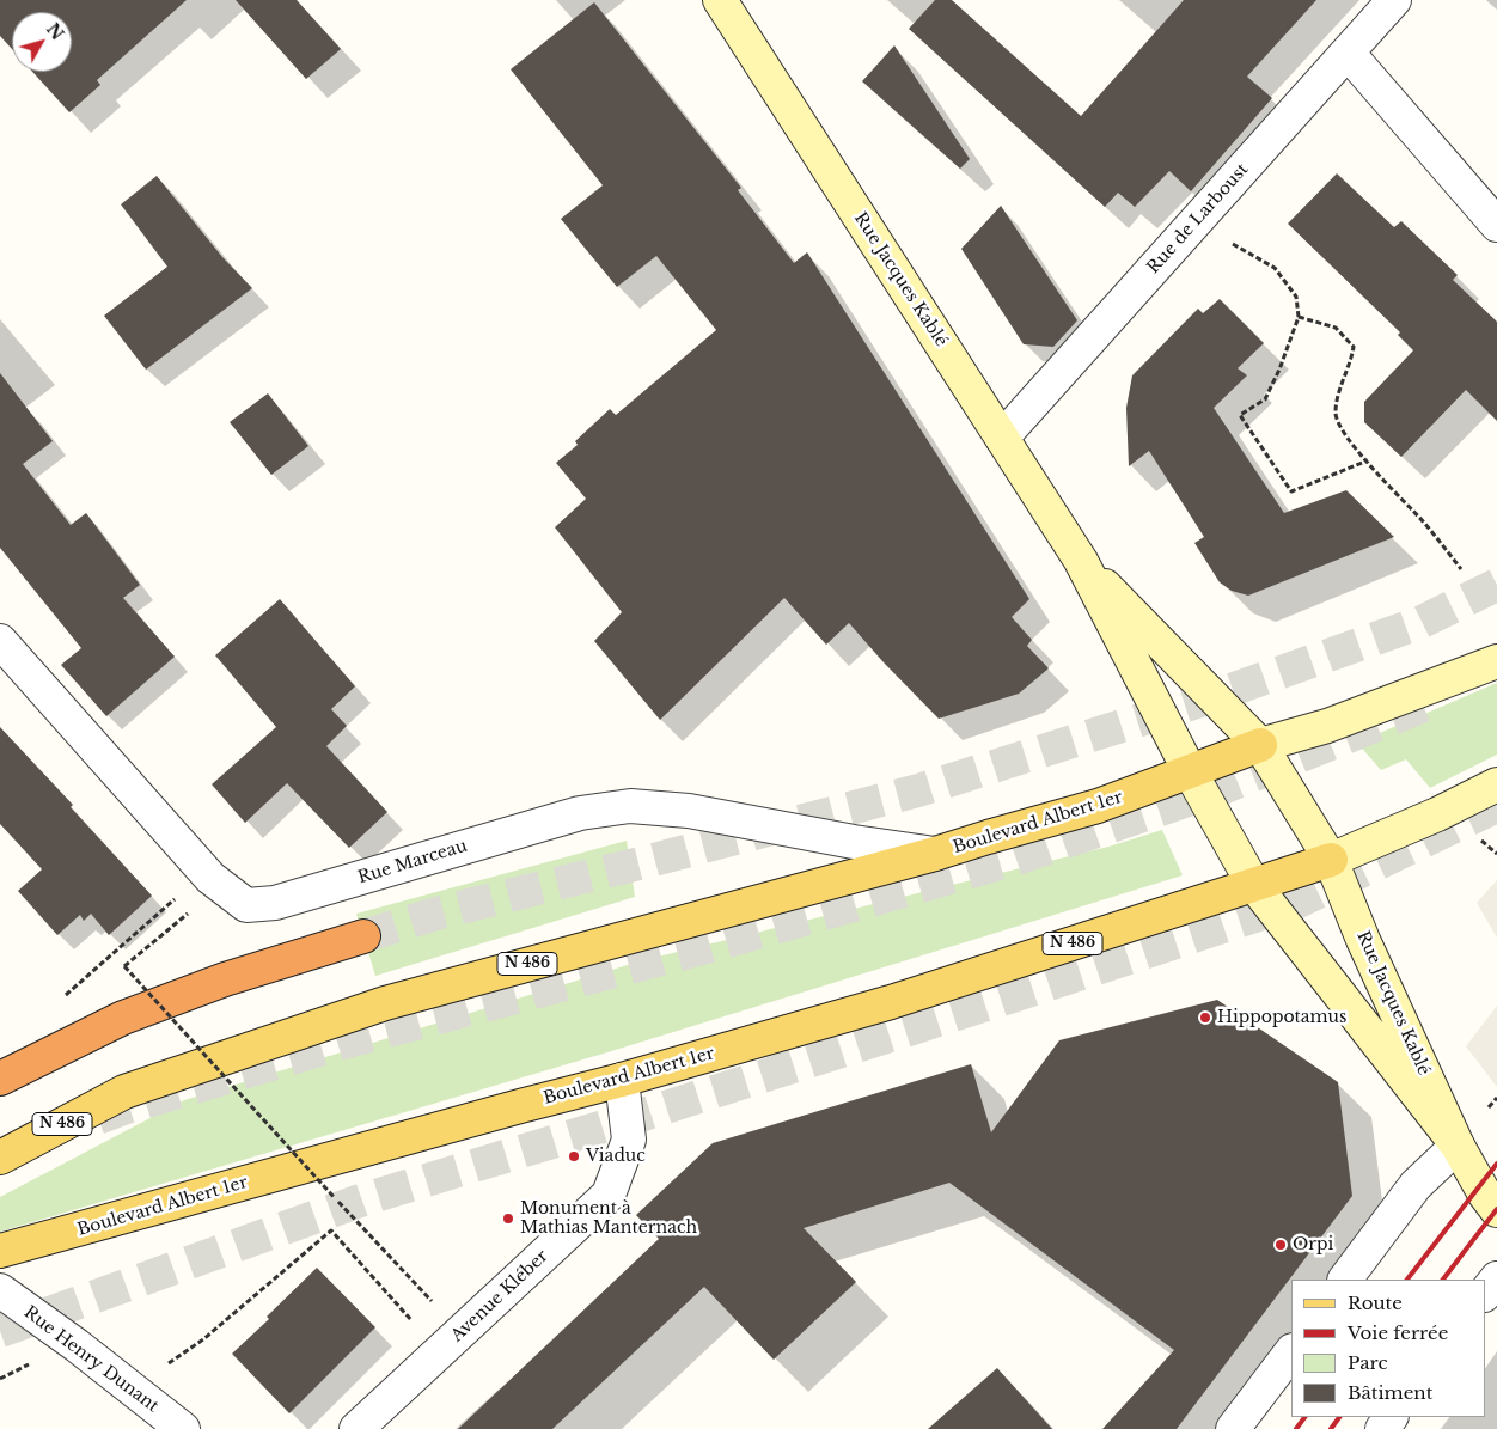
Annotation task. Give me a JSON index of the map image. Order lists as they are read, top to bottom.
{
  "streets": {
    "main road": ["Rue Jacques Kablé", "Boulevard Albert 1er", "N 486"],
    "street": [
      "Rue de Larboust",
      "Rue Marceau",
      "Avenue Kléber",
      "Rue Henry Dunant"
    ]
  },
  "crossings": [
    ["Rue de Larboust", "Rue Jacques Kablé"],
    ["Rue Jacques Kablé", "Boulevard Albert 1er"],
    ["Boulevard Albert 1er", "Rue Marceau"],
    ["Boulevard Albert 1er", "Avenue Kléber"]
  ],
  "places": [
    "Hippopotamus",
    "Viaduc",
    "Monument à Mathias Manternach",
    "Orpi"
  ],
  "legend": [
    "Route",
    "Voie ferrée",
    "Parc",
    "Bâtiment"
  ],
  "north": "top right"
}
